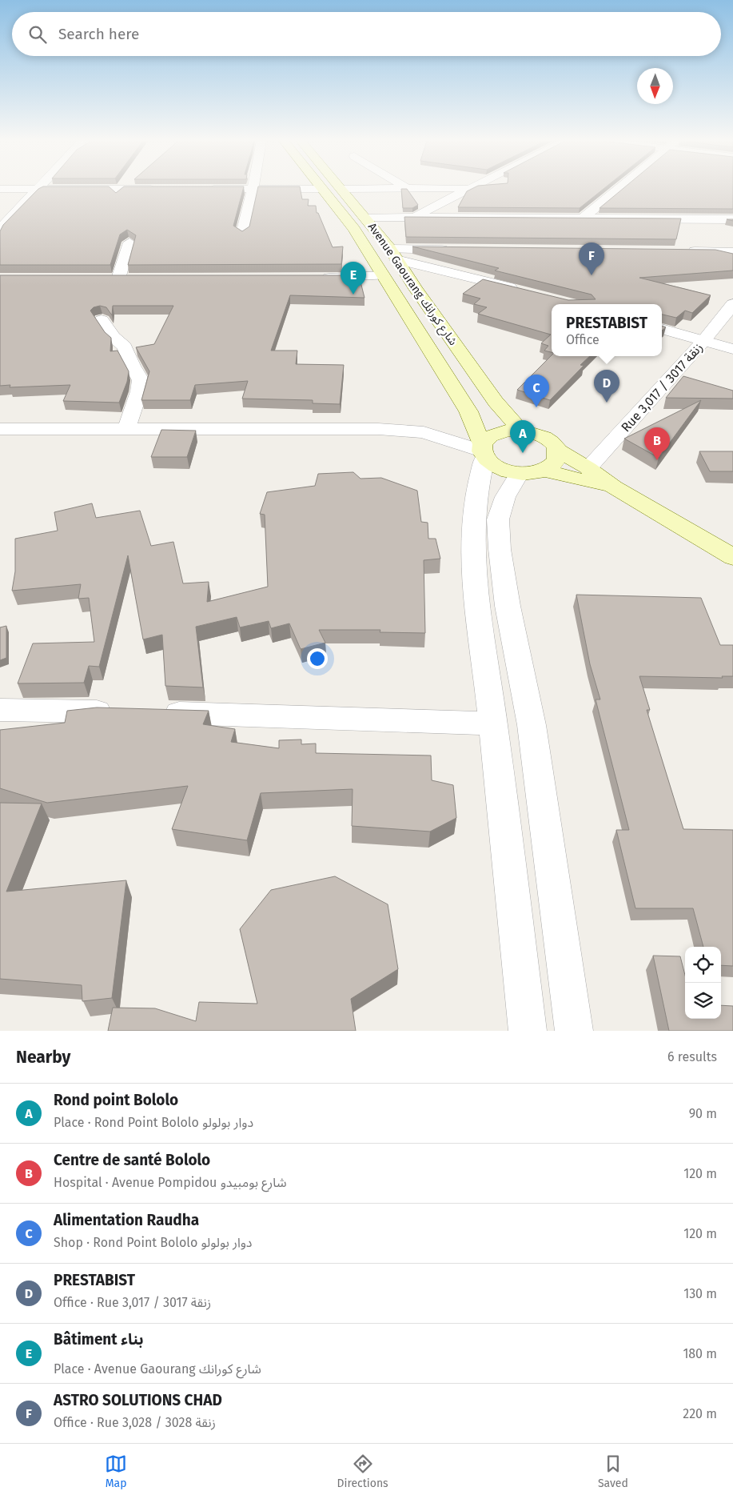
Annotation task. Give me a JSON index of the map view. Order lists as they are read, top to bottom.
{
  "streets": {
    "main road": ["Avenue Gaourang شارع كورانك"],
    "street": ["Rue 3,017 / زنقة 3017"]
  },
  "north": "bottom",
  "page": {
    "search": "Search here",
    "pins": [
      "F",
      "E",
      "D",
      "C",
      "A",
      "B"
    ],
    "popup": ["PRESTABIST", "Office"],
    "heading": ["Nearby", "6 results"],
    "list": [
      {
        "mark": "A",
        "name": "Rond point Bololo",
        "note": "Place · Rond Point Bololo دوار بولولو",
        "value": "90 m"
      },
      {
        "mark": "B",
        "name": "Centre de santé Bololo",
        "note": "Hospital · Avenue Pompidou شارع بومبيدو",
        "value": "120 m"
      },
      {
        "mark": "C",
        "name": "Alimentation Raudha",
        "note": "Shop · Rond Point Bololo دوار بولولو",
        "value": "120 m"
      },
      {
        "mark": "D",
        "name": "PRESTABIST",
        "note": "Office · Rue 3,017 / زنقة 3017",
        "value": "130 m"
      },
      {
        "mark": "E",
        "name": "Bâtiment بناء",
        "note": "Place · Avenue Gaourang شارع كورانك",
        "value": "180 m"
      },
      {
        "mark": "F",
        "name": "ASTRO SOLUTIONS CHAD",
        "note": "Office · Rue 3,028 / زنقة 3028",
        "value": "220 m"
      }
    ],
    "nav": ["Map", "Directions", "Saved"]
  }
}
